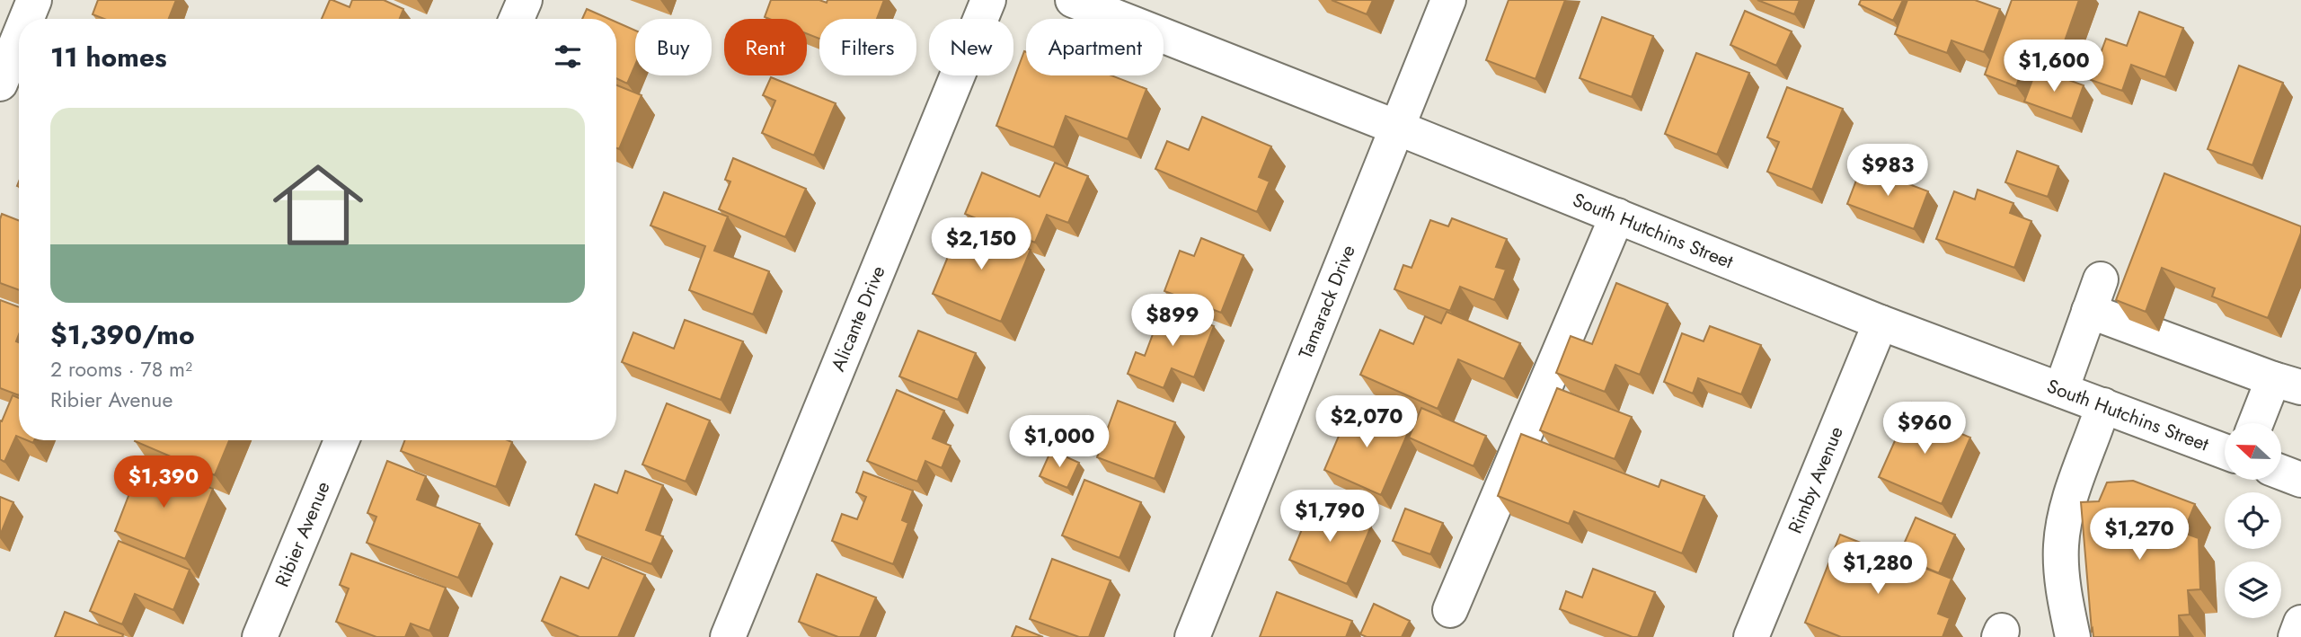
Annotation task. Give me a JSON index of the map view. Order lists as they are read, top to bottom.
{
  "streets": {
    "street": [
      "South Hutchins Street",
      "Tamarack Drive",
      "Alicante Drive",
      "Rimby Avenue",
      "Ribier Avenue"
    ]
  },
  "crossings": [
    ["South Hutchins Street", "Tamarack Drive"],
    ["South Hutchins Street", "Rimby Avenue"]
  ],
  "north": "left",
  "page": {
    "chip": [
      "Buy",
      "Rent",
      "Filters",
      "New",
      "Apartment"
    ],
    "heading": "11 homes",
    "price": [
      "$1,600",
      "$983",
      "$2,150",
      "$899",
      "$2,070",
      "$960",
      "$1,000",
      "$1,390",
      "$1,790",
      "$1,270",
      "$1,280"
    ],
    "list": [
      {
        "name": "$1,390/mo",
        "note": "2 rooms · 78 m² · Ribier Avenue"
      }
    ]
  }
}
